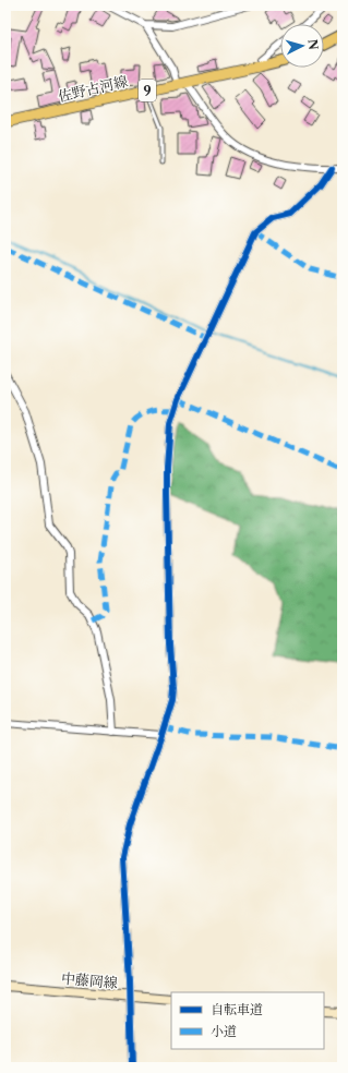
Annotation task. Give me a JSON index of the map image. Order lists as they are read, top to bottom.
{
  "streets": {
    "main road": ["佐野古河線", "9", "中藤岡線"]
  },
  "legend": ["自転車道", "小道"],
  "north": "right"
}
